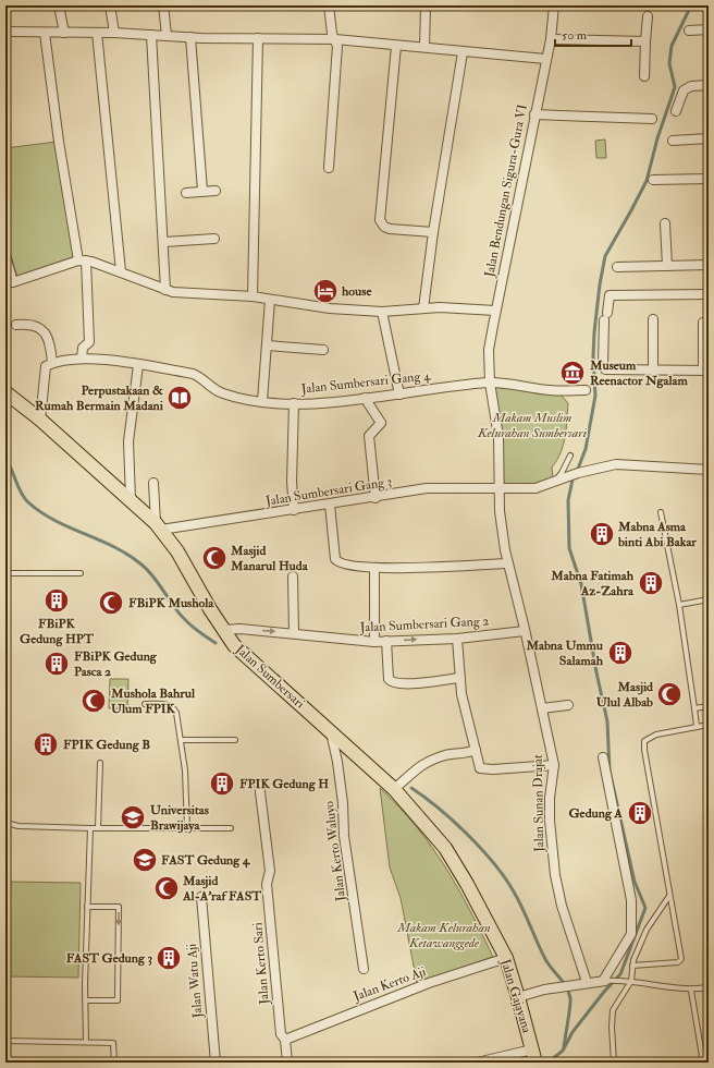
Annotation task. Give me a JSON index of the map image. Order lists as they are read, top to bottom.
{
  "streets": {
    "main road": ["Jalan Sumbersari", "Jalan Gajayana"],
    "street": [
      "Jalan Bendungan Sigura-Gura VI",
      "Jalan Sumbersari Gang 4",
      "Jalan Sumbersari Gang 3",
      "Jalan Sumbersari Gang 2",
      "Jalan Sunan Drajat",
      "Jalan Kerto Waluyo",
      "Jalan Kerto Sari",
      "Jalan Watu Aji",
      "Jalan Kerto Aji"
    ]
  },
  "crossings": [
    ["Jalan Bendungan Sigura-Gura VI", "Jalan Sumbersari Gang 4"],
    ["Jalan Bendungan Sigura-Gura VI", "Jalan Sumbersari Gang 3"],
    ["Jalan Sumbersari Gang 3", "Jalan Sumbersari"],
    ["Jalan Sumbersari Gang 2", "Jalan Sumbersari"],
    ["Jalan Sumbersari Gang 2", "Jalan Sunan Drajat"],
    ["Jalan Sumbersari", "Jalan Kerto Waluyo"],
    ["Jalan Sumbersari", "Jalan Gajayana"],
    ["Jalan Kerto Sari", "Jalan Kerto Aji"],
    ["Jalan Kerto Aji", "Jalan Gajayana"]
  ],
  "parks": ["Makam Muslim Kelurahan Sumbersari", "Makam Kelurahan Ketawanggede"],
  "places": {
    "hotel": ["house"],
    "museum": ["Museum Reenactor Ngalam"],
    "library": ["Perpustakaan & Rumah Bermain Madani"],
    "building": [
      "Mabna Asma binti Abi Bakar",
      "Mabna Fatimah Az-Zahra",
      "FBiPK Gedung HPT",
      "Mabna Ummu Salamah",
      "FBiPK Gedung Pasca 2",
      "FPIK Gedung B",
      "FPIK Gedung H",
      "Gedung A",
      "FAST Gedung 3"
    ],
    "mosque": [
      "Masjid Manarul Huda",
      "FBiPK Mushola",
      "Masjid Ulul Albab",
      "Mushola Bahrul Ulum FPIK",
      "Masjid Al-A'raf FAST"
    ],
    "school or university": ["Universitas Brawijaya", "FAST Gedung 4"]
  },
  "scale_bar": "50 m"
}
